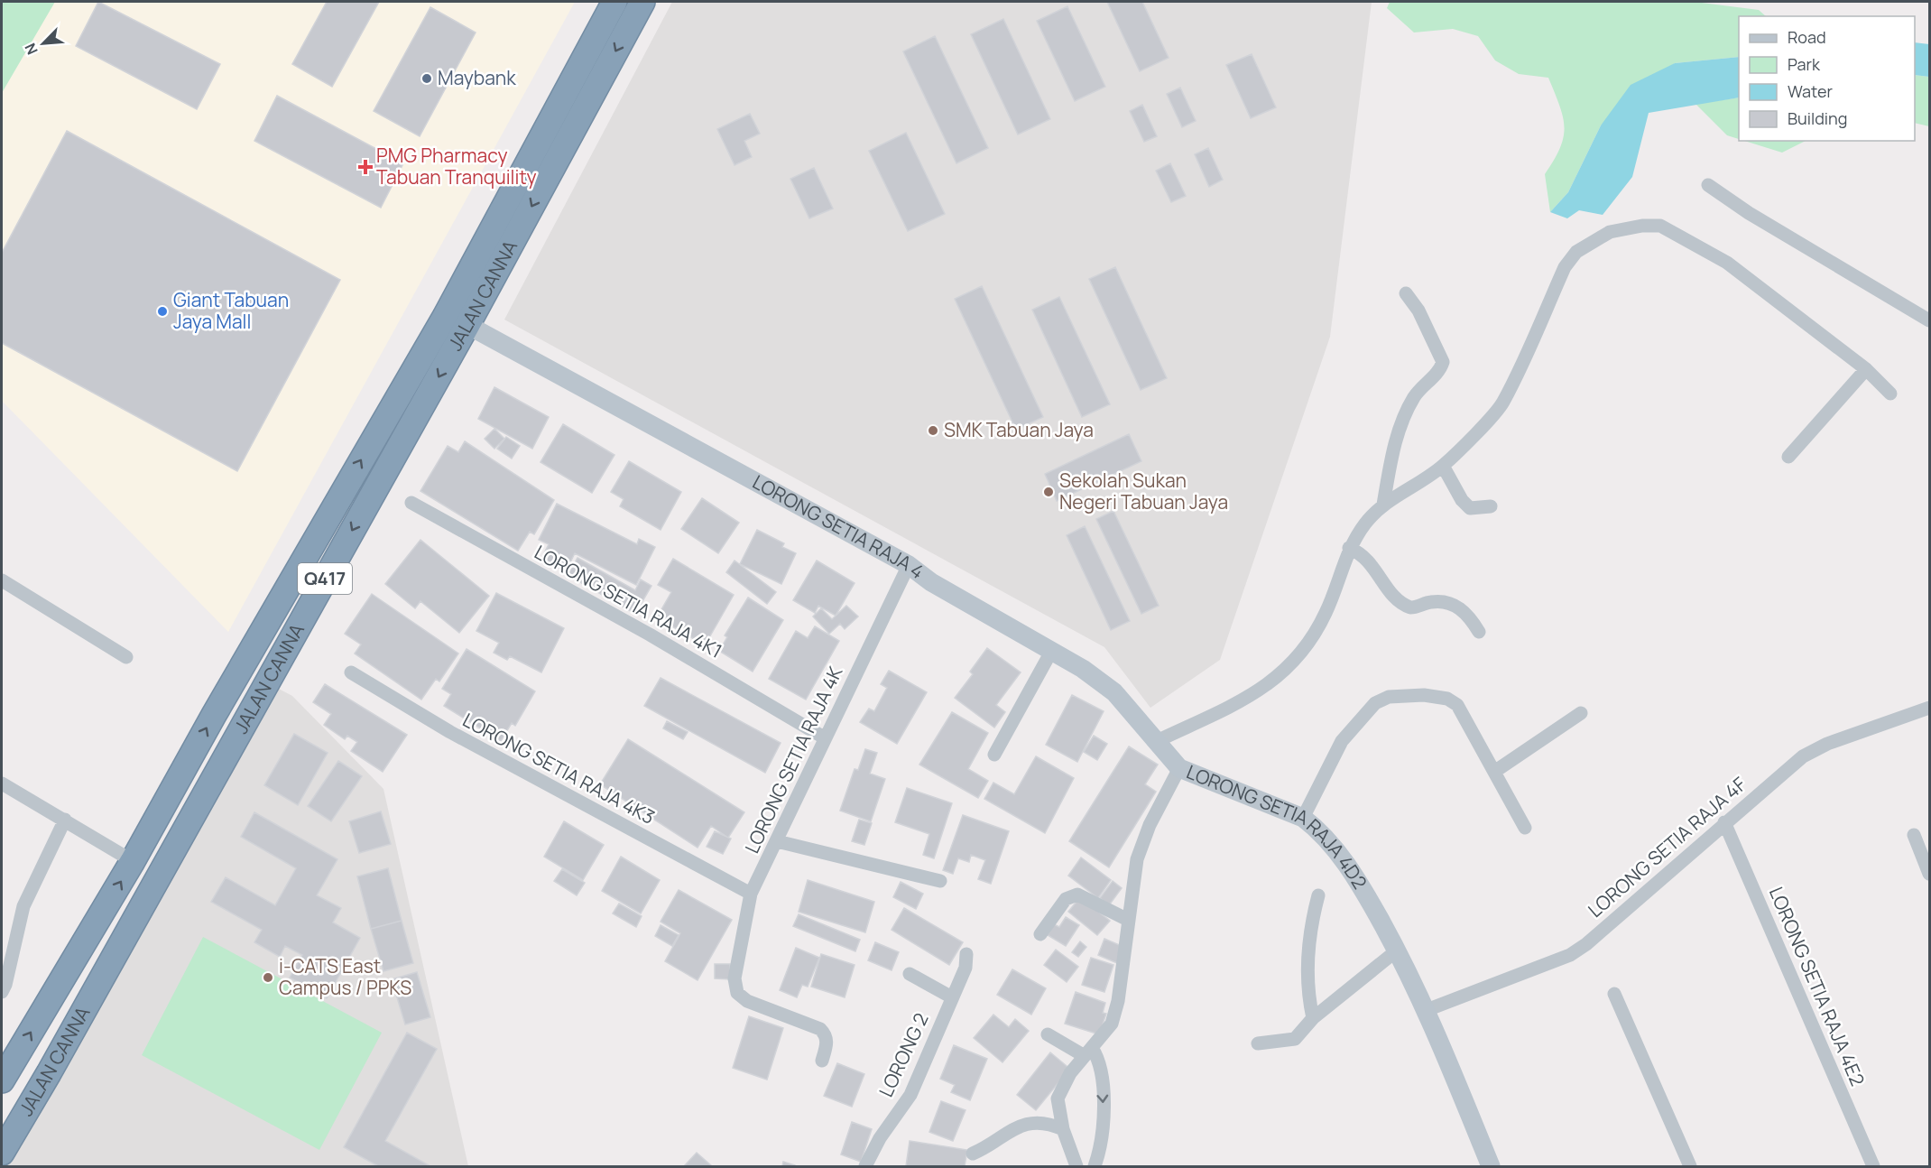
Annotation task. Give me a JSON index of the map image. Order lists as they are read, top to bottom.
{
  "streets": {
    "highway": ["JALAN CANNA", "Q417"],
    "street": [
      "LORONG SETIA RAJA 4",
      "LORONG SETIA RAJA 4K1",
      "LORONG SETIA RAJA 4K",
      "LORONG SETIA RAJA 4K3",
      "LORONG SETIA RAJA 4D2",
      "LORONG SETIA RAJA 4F",
      "LORONG SETIA RAJA 4E2",
      "LORONG 2"
    ]
  },
  "crossings": [
    ["JALAN CANNA", "LORONG SETIA RAJA 4"],
    ["LORONG SETIA RAJA 4", "LORONG SETIA RAJA 4K"],
    ["LORONG SETIA RAJA 4", "LORONG SETIA RAJA 4D2"],
    ["LORONG SETIA RAJA 4K1", "LORONG SETIA RAJA 4K"],
    ["LORONG SETIA RAJA 4K", "LORONG SETIA RAJA 4K3"],
    ["LORONG SETIA RAJA 4D2", "LORONG SETIA RAJA 4F"],
    ["LORONG SETIA RAJA 4F", "LORONG SETIA RAJA 4E2"]
  ],
  "places": {
    "other": [
      "Maybank",
      "Giant Tabuan Jaya Mall",
      "SMK Tabuan Jaya",
      "Sekolah Sukan Negeri Tabuan Jaya",
      "i-CATS East Campus / PPKS"
    ],
    "health": ["PMG Pharmacy Tabuan Tranquility"]
  },
  "legend": [
    "Road",
    "Park",
    "Water",
    "Building"
  ],
  "north": "bottom left"
}
